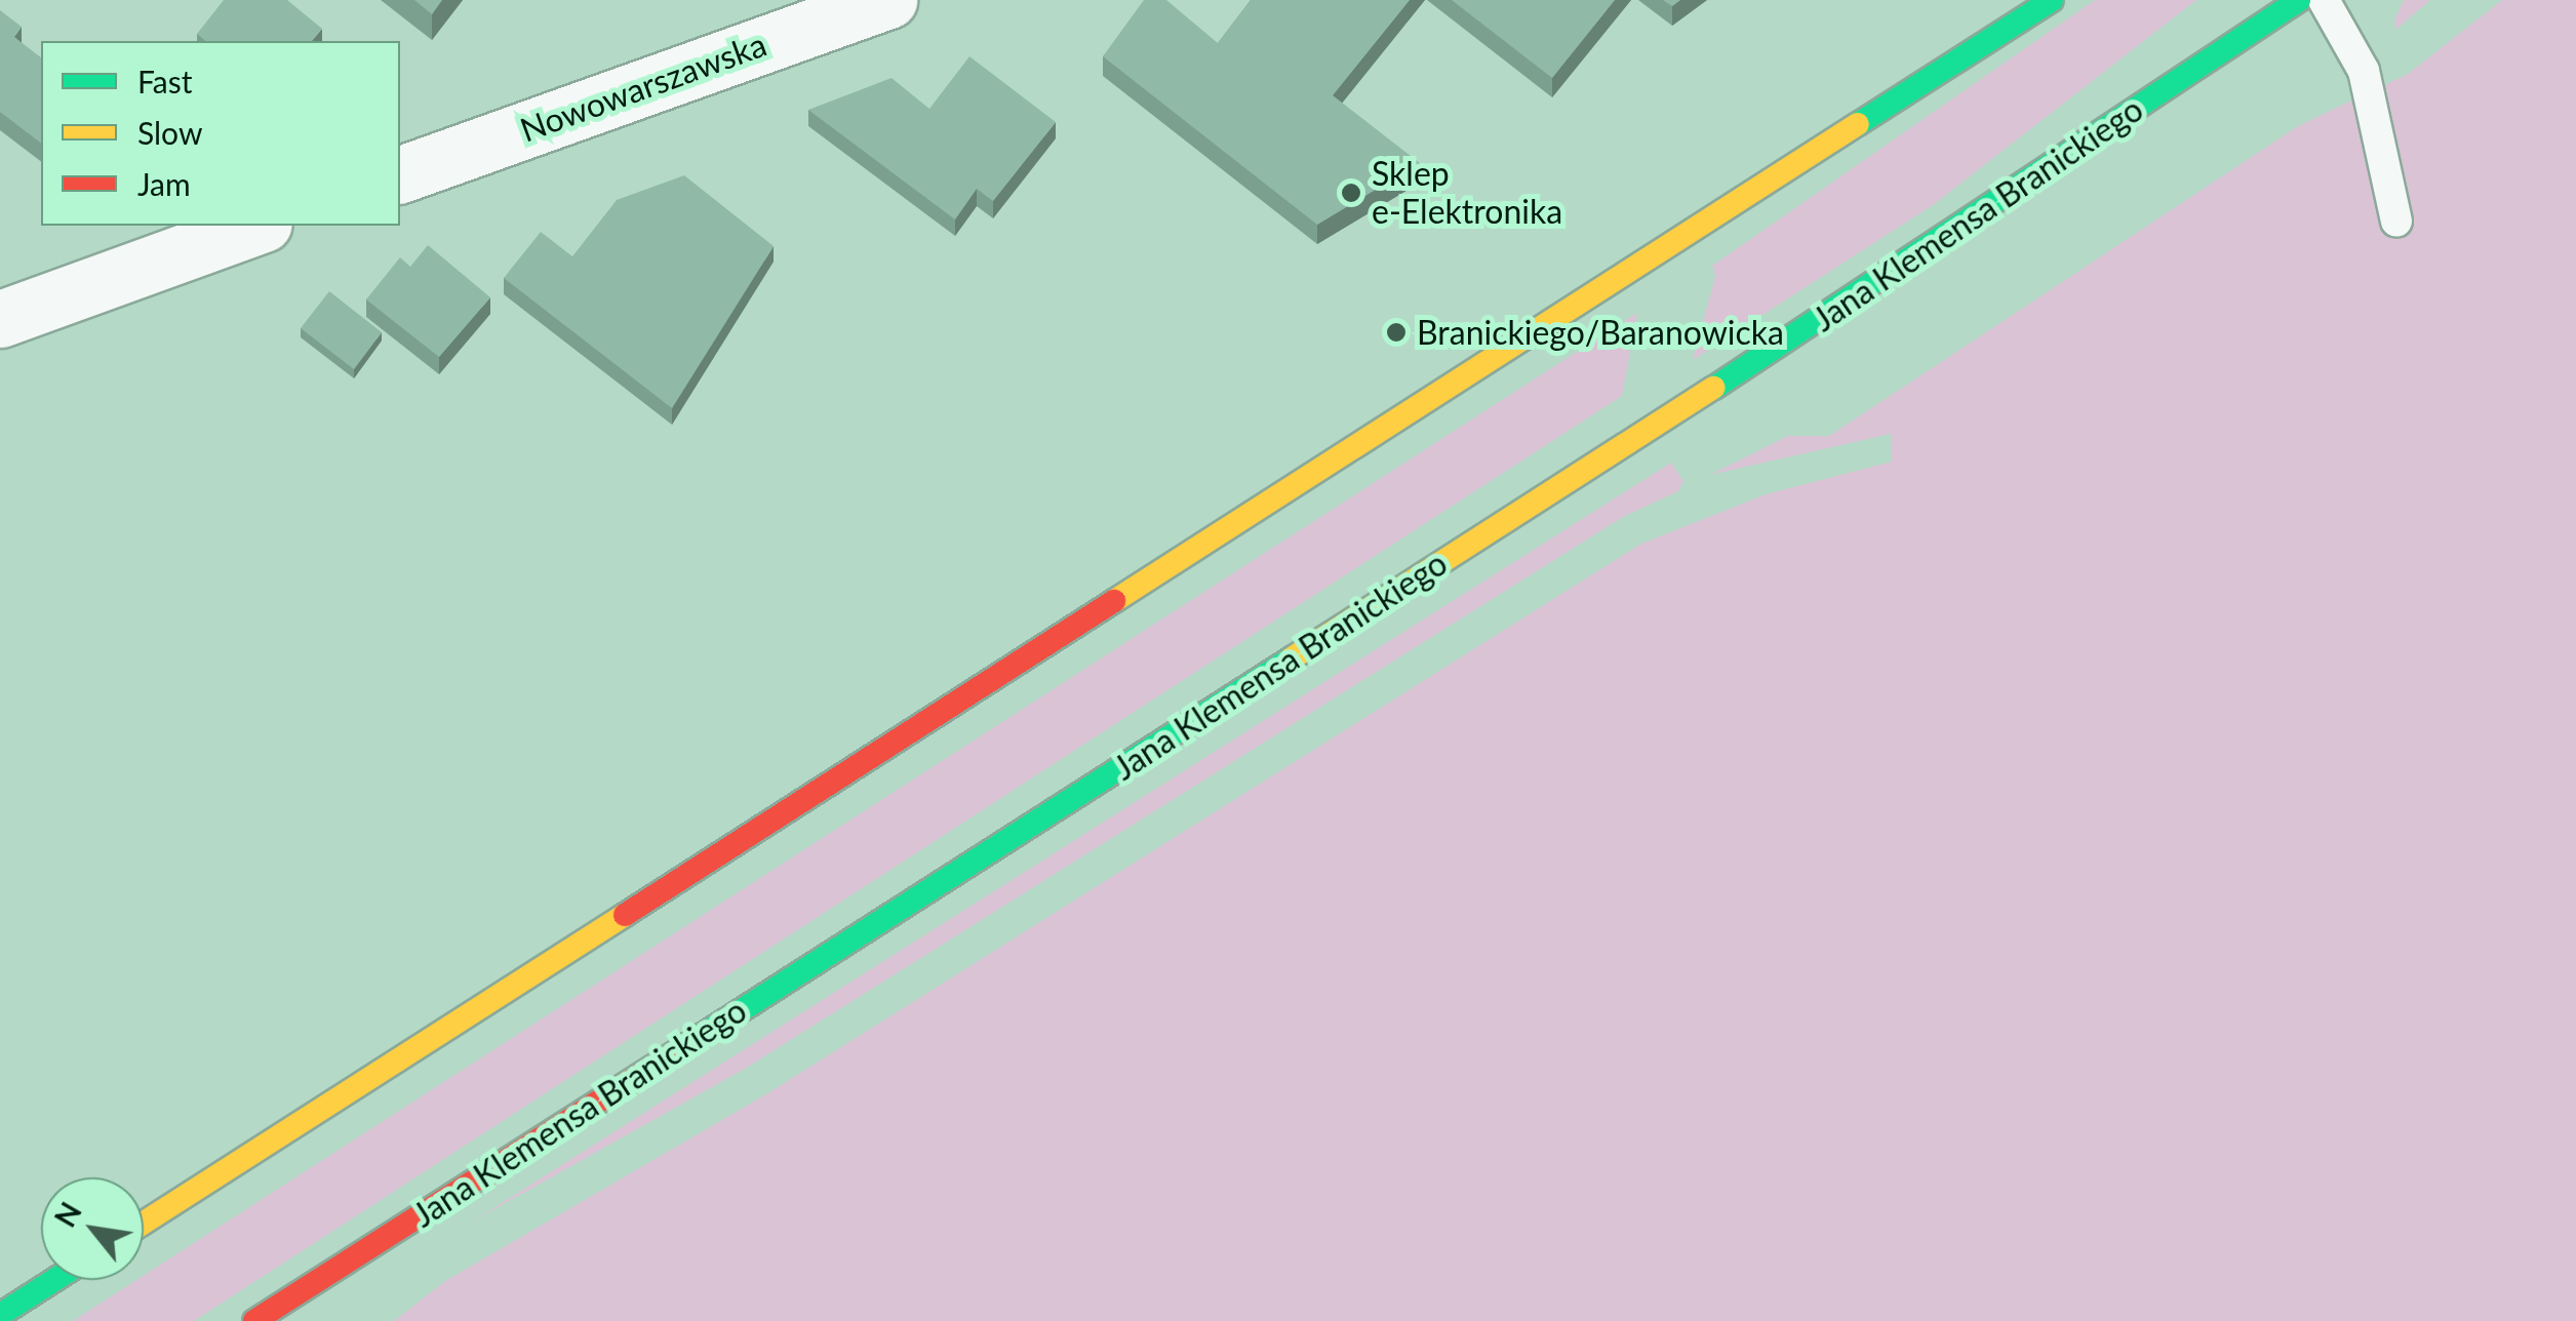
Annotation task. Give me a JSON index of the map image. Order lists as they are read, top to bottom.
{
  "streets": {
    "main road": ["Jana Klemensa Branickiego"],
    "street": ["Nowowarszawska"]
  },
  "places": ["Sklep e-Elektronika", "Branickiego/Baranowicka"],
  "legend": ["Fast", "Slow", "Jam"],
  "north": "top left"
}
